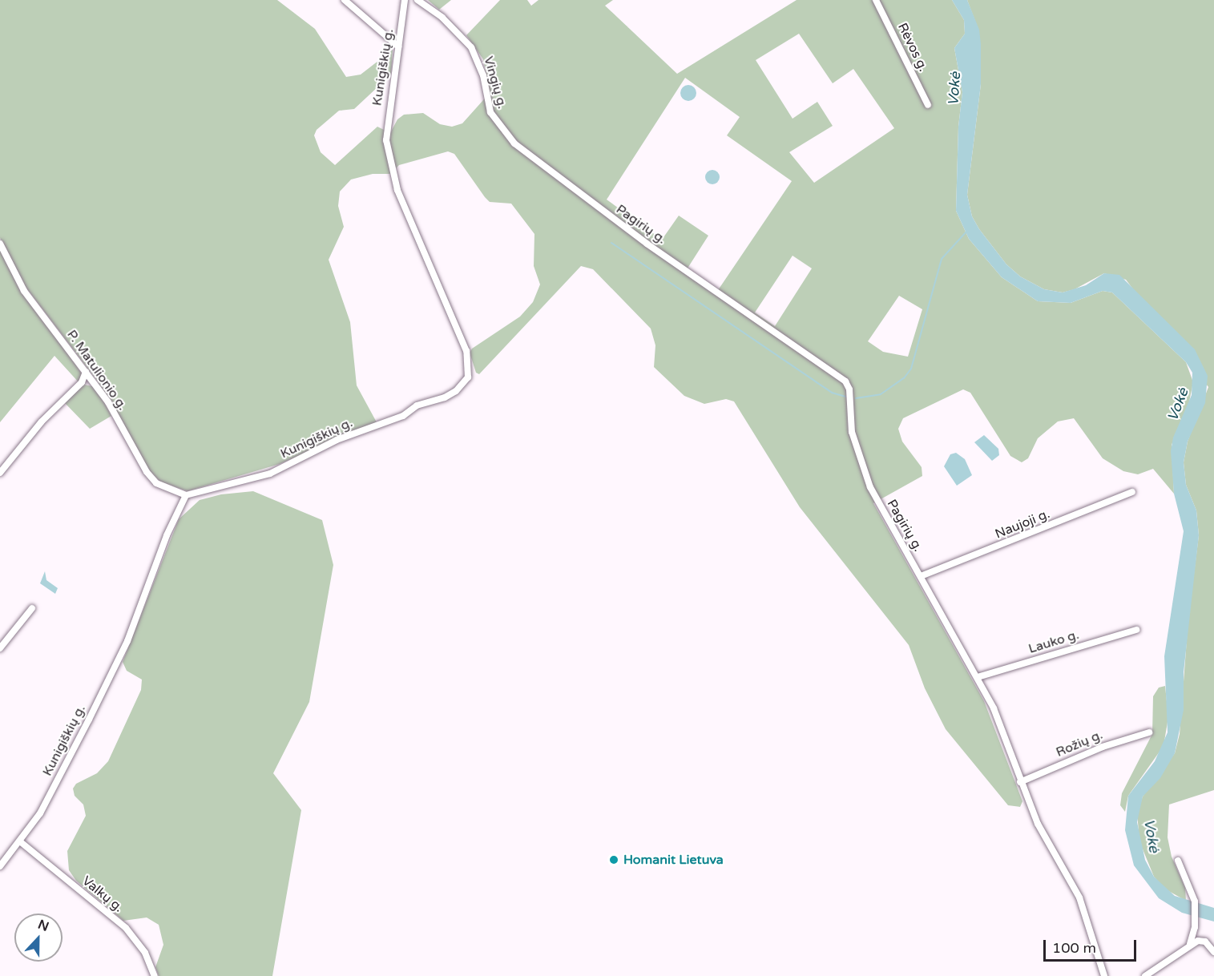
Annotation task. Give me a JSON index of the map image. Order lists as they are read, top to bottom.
{
  "streets": {
    "street": [
      "Rėvos g.",
      "Kunigiškių g.",
      "Vingių g.",
      "Pagirių g.",
      "P. Matulionio g.",
      "Naujoji g.",
      "Lauko g.",
      "Rožių g.",
      "Valkų g."
    ]
  },
  "crossings": [
    ["Kunigiškių g.", "P. Matulionio g."],
    ["Kunigiškių g.", "Valkų g."],
    ["Vingių g.", "Pagirių g."],
    ["Pagirių g.", "Naujoji g."],
    ["Pagirių g.", "Lauko g."],
    ["Pagirių g.", "Rožių g."]
  ],
  "water": ["Vokė"],
  "places": ["Homanit Lietuva"],
  "scale_bar": "100 m",
  "north": "top"
}
